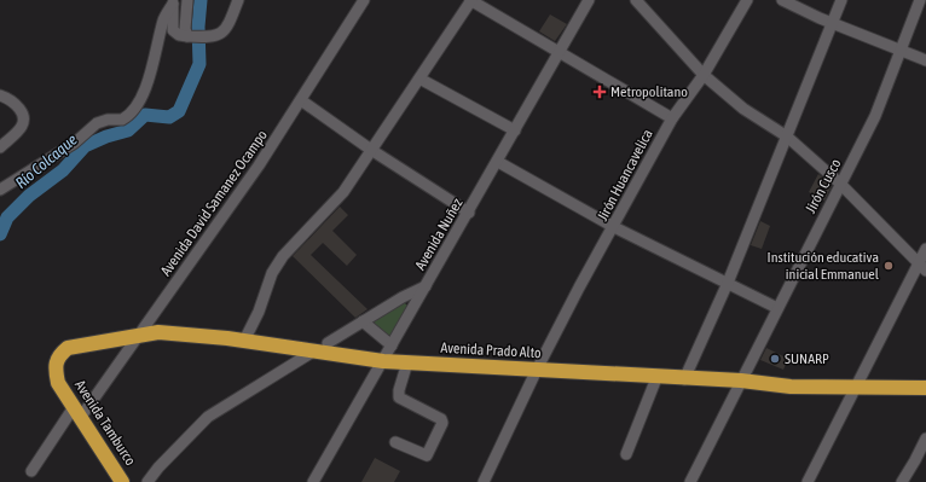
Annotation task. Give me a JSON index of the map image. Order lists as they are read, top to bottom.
{
  "streets": {
    "highway": ["Avenida Prado Alto", "Avenida Tamburco"],
    "street": [
      "Jirón Huancavelica",
      "Jirón Cusco",
      "Avenida David Samanez Ocampo",
      "Avenida Nuñez"
    ]
  },
  "crossings": [
    ["Jirón Huancavelica", "Avenida Prado Alto"],
    ["Jirón Cusco", "Avenida Prado Alto"],
    ["Avenida David Samanez Ocampo", "Avenida Prado Alto"],
    ["Avenida David Samanez Ocampo", "Avenida Tamburco"],
    ["Avenida Nuñez", "Avenida Prado Alto"],
    ["Avenida Prado Alto", "Avenida Tamburco"]
  ],
  "water": ["Río Colcaque"],
  "places": {
    "health": ["Metropolitano"],
    "other": ["Institución educativa inicial Emmanuel", "SUNARP"]
  }
}
